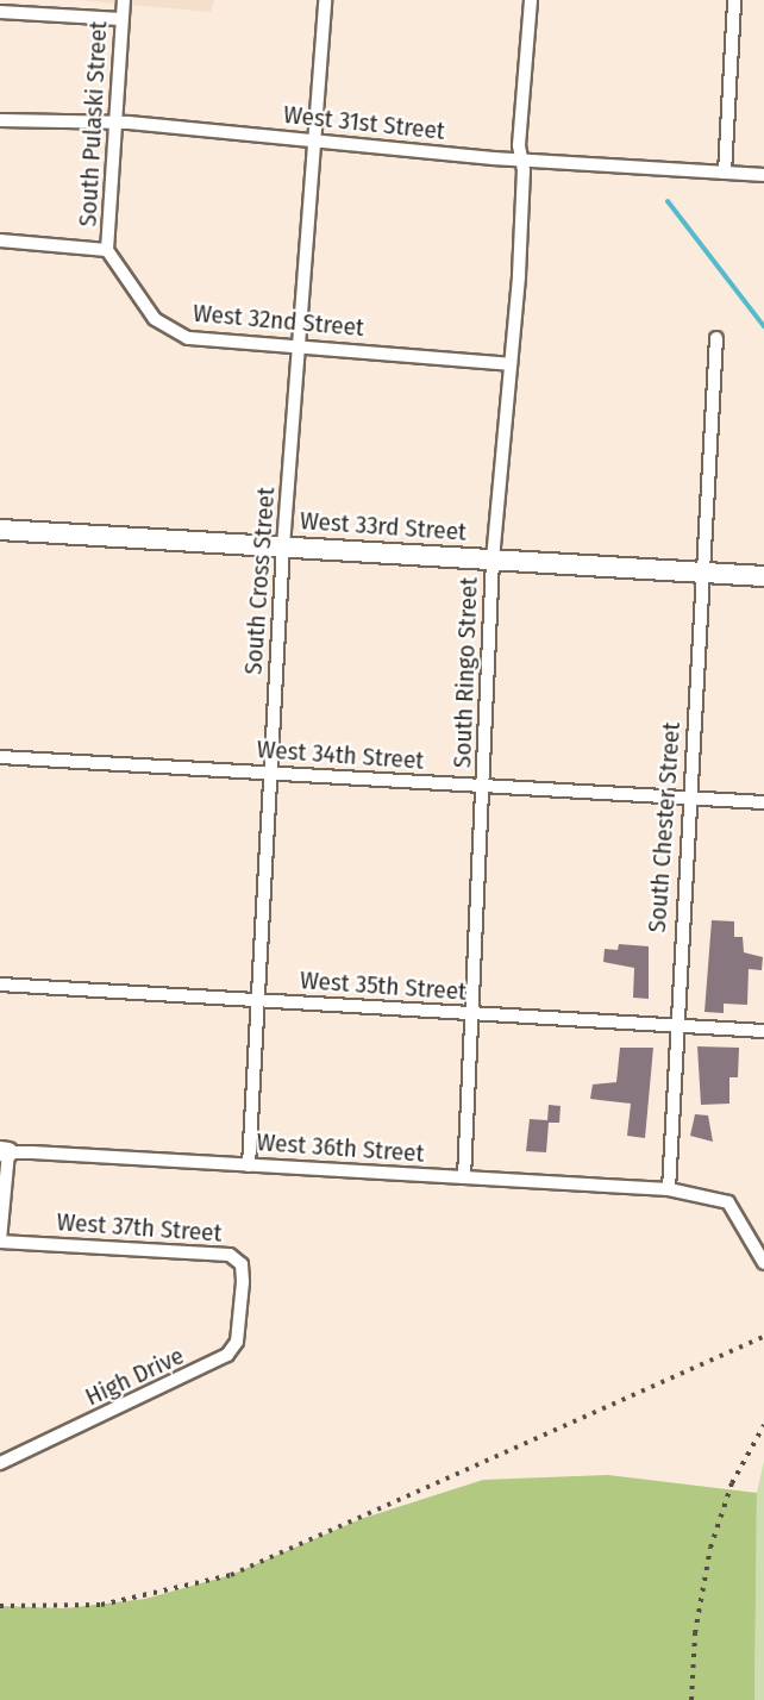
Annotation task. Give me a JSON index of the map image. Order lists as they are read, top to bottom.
{
  "streets": {
    "street": [
      "West 31st Street",
      "South Pulaski Street",
      "West 32nd Street",
      "West 33rd Street",
      "South Cross Street",
      "South Ringo Street",
      "West 34th Street",
      "South Chester Street",
      "West 35th Street",
      "West 36th Street",
      "West 37th Street",
      "High Drive"
    ]
  },
  "crossings": [
    ["West 31st Street", "South Pulaski Street"],
    ["West 31st Street", "South Cross Street"],
    ["West 31st Street", "South Ringo Street"],
    ["South Pulaski Street", "West 32nd Street"],
    ["West 32nd Street", "South Cross Street"],
    ["West 32nd Street", "South Ringo Street"],
    ["West 33rd Street", "South Cross Street"],
    ["West 33rd Street", "South Ringo Street"],
    ["West 33rd Street", "South Chester Street"],
    ["South Cross Street", "West 34th Street"],
    ["South Cross Street", "West 35th Street"],
    ["South Cross Street", "West 36th Street"],
    ["South Ringo Street", "West 34th Street"],
    ["South Ringo Street", "West 35th Street"],
    ["South Ringo Street", "West 36th Street"],
    ["West 34th Street", "South Chester Street"],
    ["South Chester Street", "West 35th Street"],
    ["South Chester Street", "West 36th Street"],
    ["West 37th Street", "High Drive"]
  ]
}
